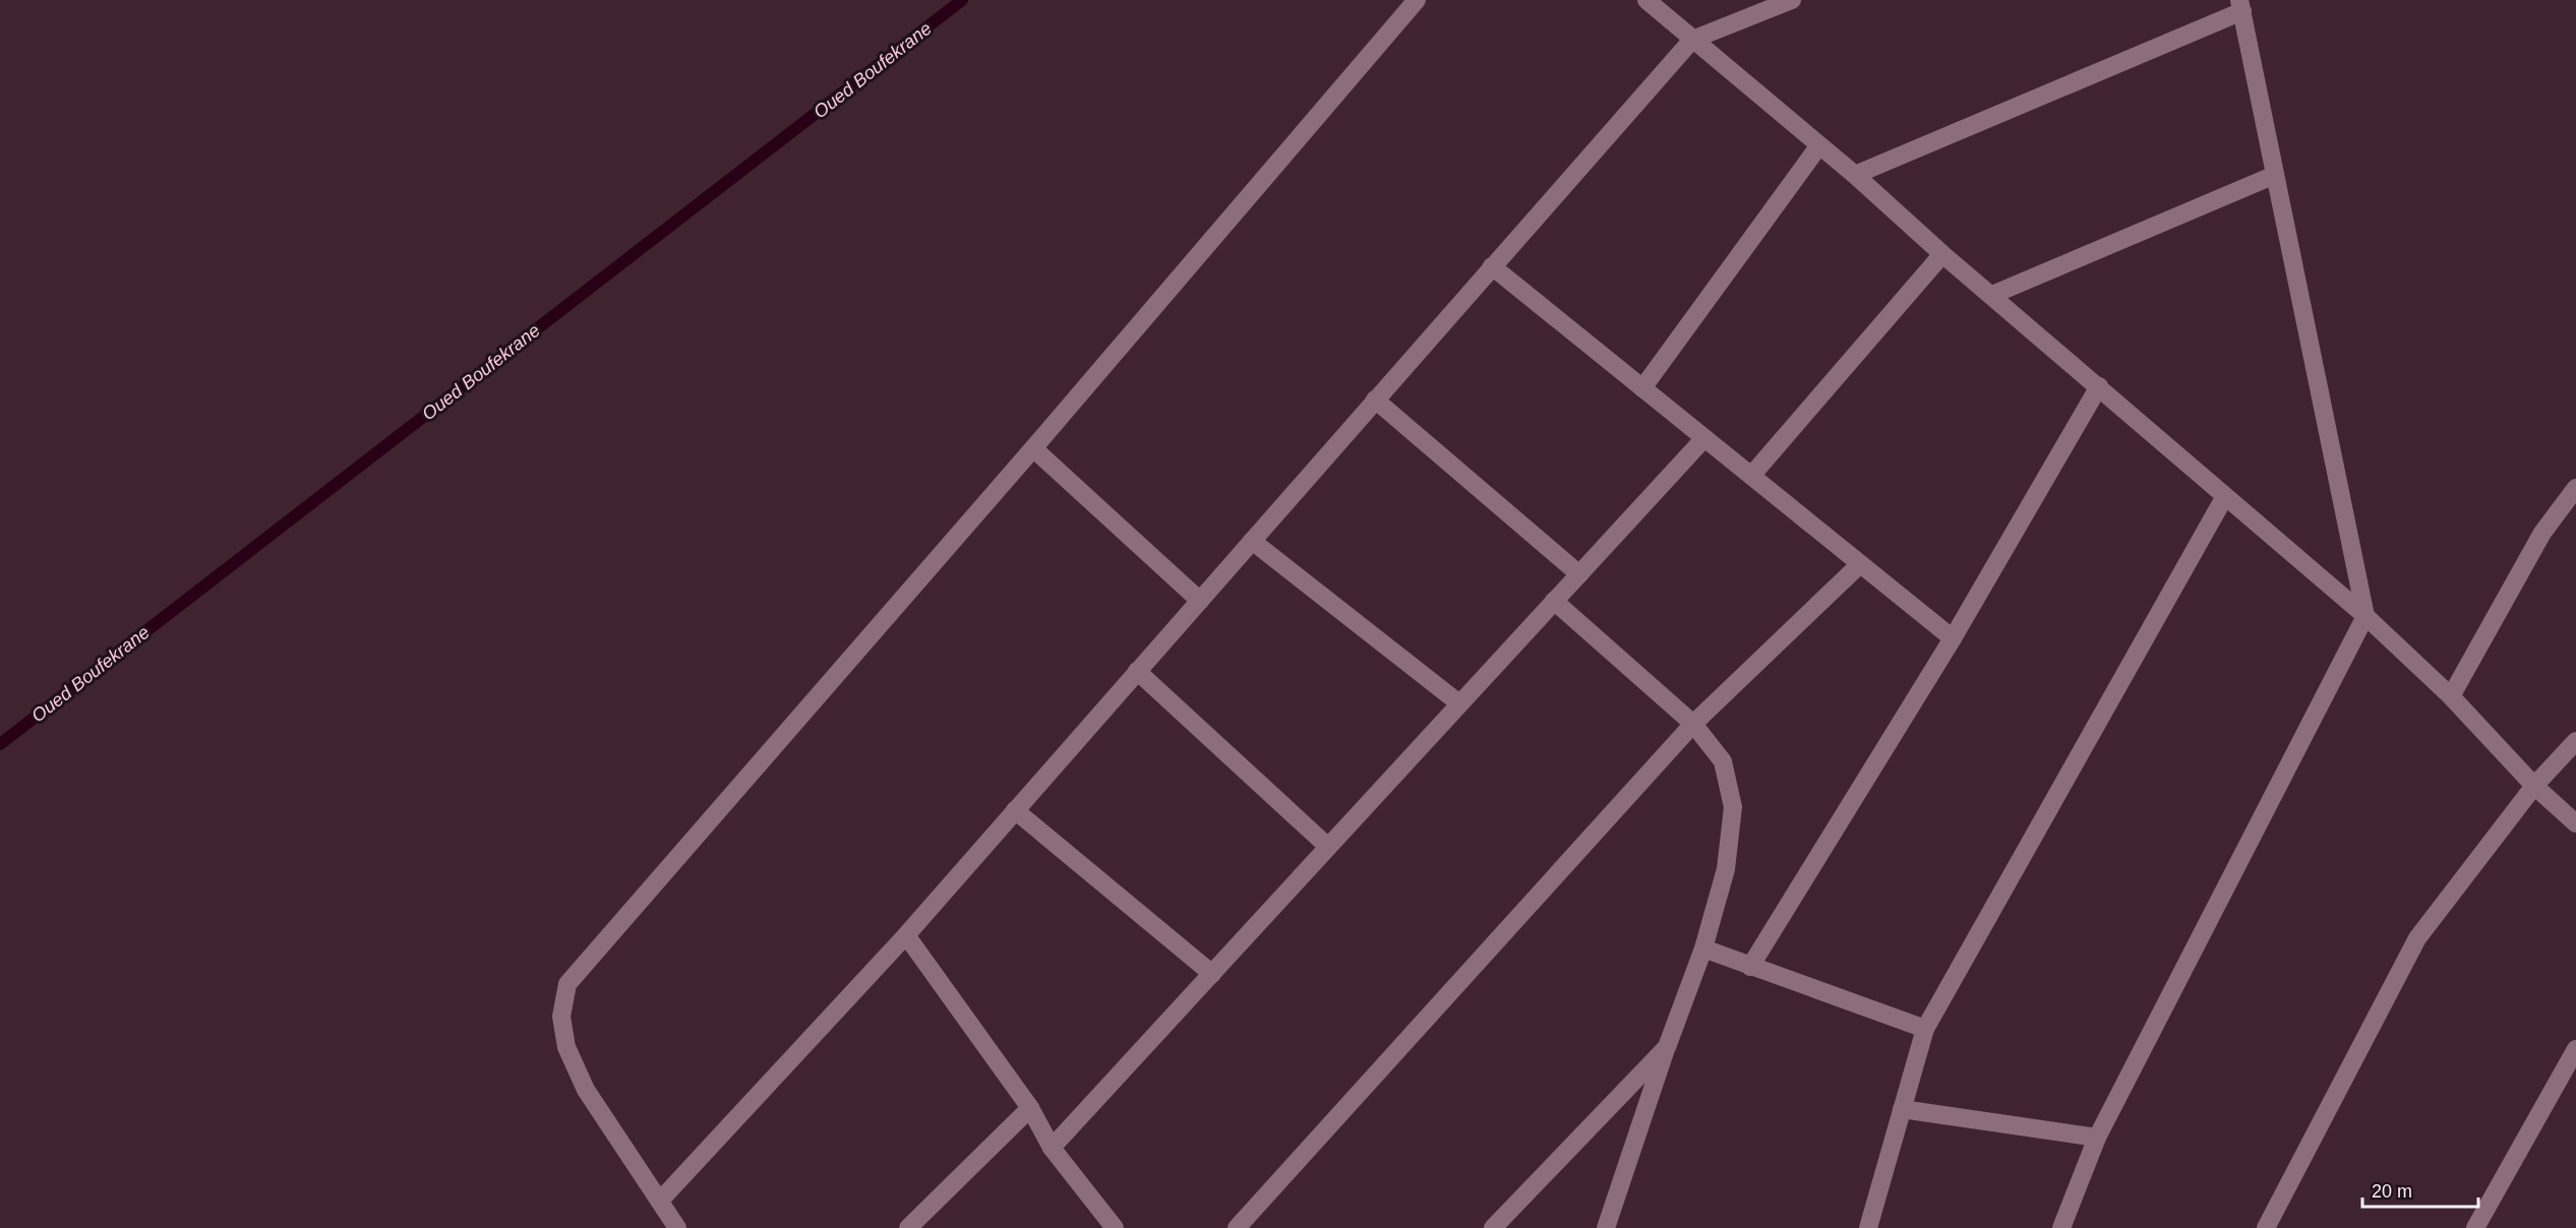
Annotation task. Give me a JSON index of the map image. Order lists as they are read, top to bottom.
{
  "water": ["Oued Boufekrane"],
  "scale_bar": "20 m"
}
